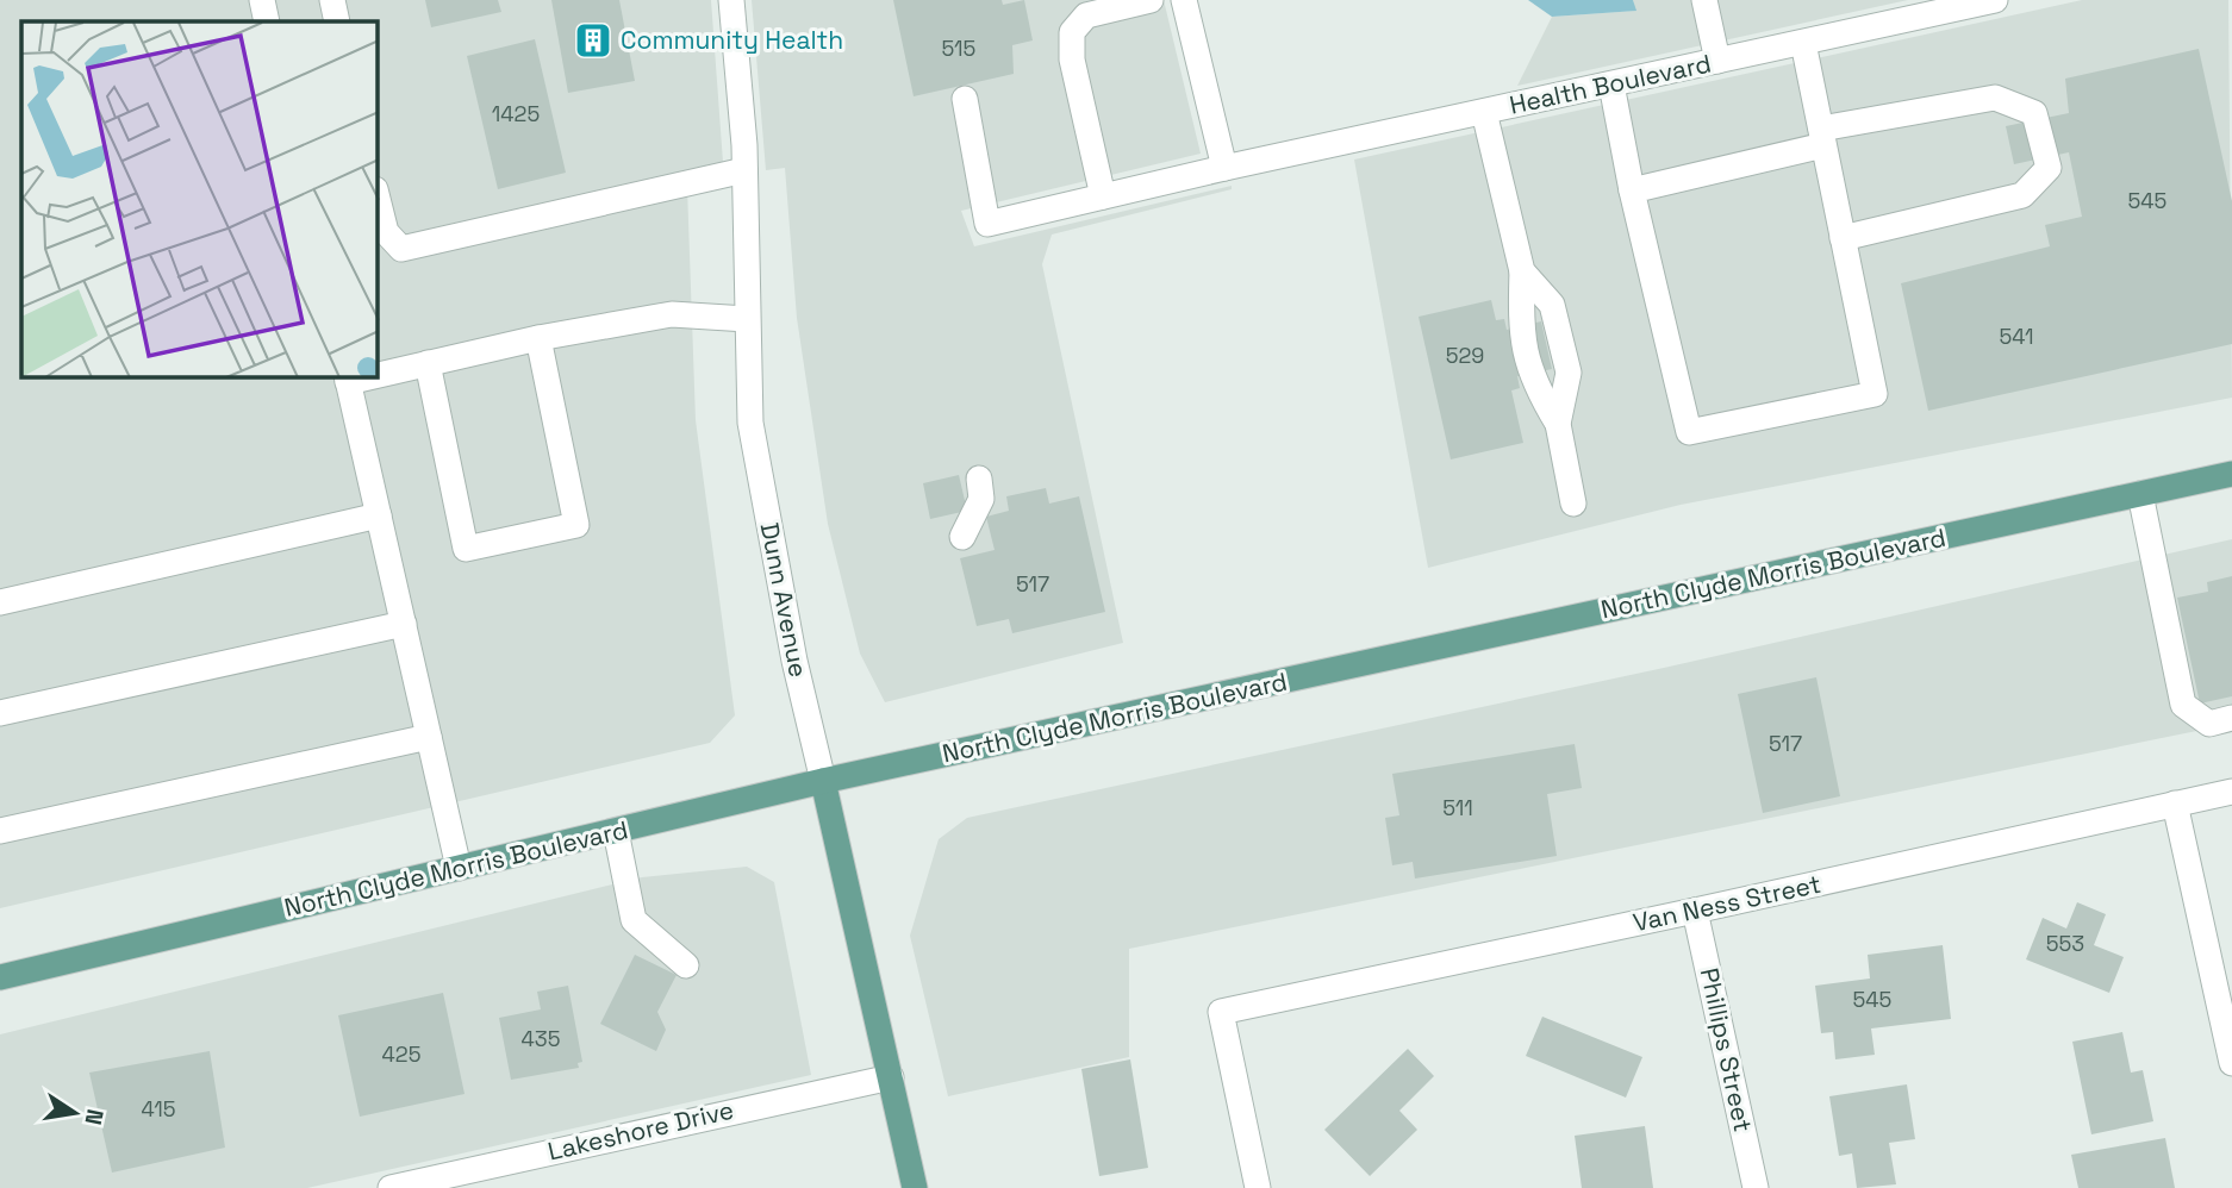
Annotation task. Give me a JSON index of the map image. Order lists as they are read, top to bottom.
{
  "streets": {
    "main road": ["North Clyde Morris Boulevard", "Dunn Avenue"],
    "street": [
      "Health Boulevard",
      "Van Ness Street",
      "Phillips Street",
      "Lakeshore Drive"
    ]
  },
  "crossings": [
    ["North Clyde Morris Boulevard", "Dunn Avenue"],
    ["Dunn Avenue", "Lakeshore Drive"],
    ["Van Ness Street", "Phillips Street"]
  ],
  "places": {
    "building": ["Community Health"]
  },
  "house_numbers": [
    "515",
    "1425",
    "545",
    "541",
    "529",
    "517",
    "517",
    "511",
    "553",
    "545",
    "435",
    "425",
    "415"
  ],
  "north": "right"
}
